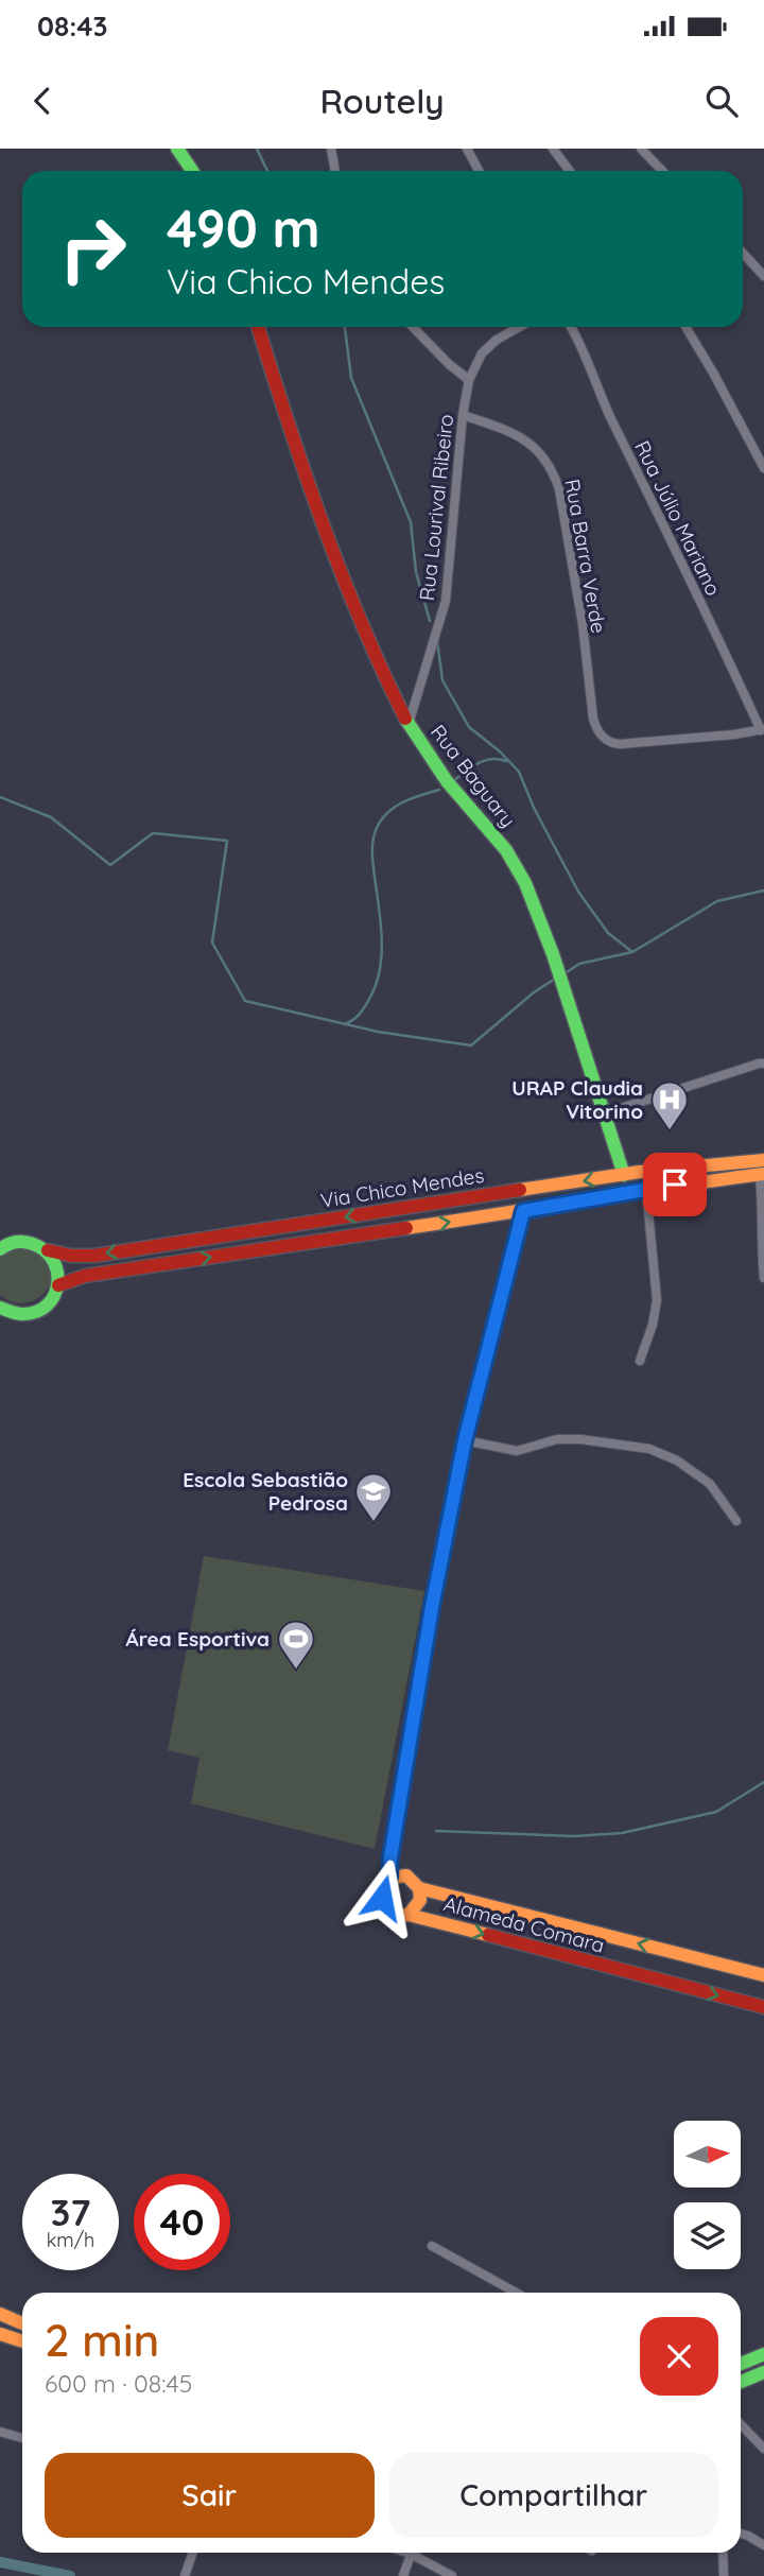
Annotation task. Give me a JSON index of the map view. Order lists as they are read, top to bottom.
{
  "streets": {
    "street": [
      "Rua Lourival Ribeiro",
      "Rua Júlio Mariano",
      "Rua Barra Verde",
      "Rua Baguary",
      "Via Chico Mendes",
      "Alameda Comara"
    ]
  },
  "crossings": [
    ["Rua Lourival Ribeiro", "Rua Barra Verde"],
    ["Rua Lourival Ribeiro", "Rua Baguary"],
    ["Rua Júlio Mariano", "Rua Barra Verde"],
    ["Rua Baguary", "Via Chico Mendes"]
  ],
  "places": {
    "hospital": ["URAP Claudia Vitorino"],
    "school or university": ["Escola Sebastião Pedrosa"],
    "sports": ["Área Esportiva"]
  },
  "north": "right",
  "page": {
    "status": "08:43",
    "header": "Routely",
    "turn": ["490 m", "Via Chico Mendes"],
    "speed": "37 km/h",
    "limit": "40",
    "heading": ["2 min", "600 m · 08:45"],
    "buttons": ["Sair", "Compartilhar"]
  }
}
